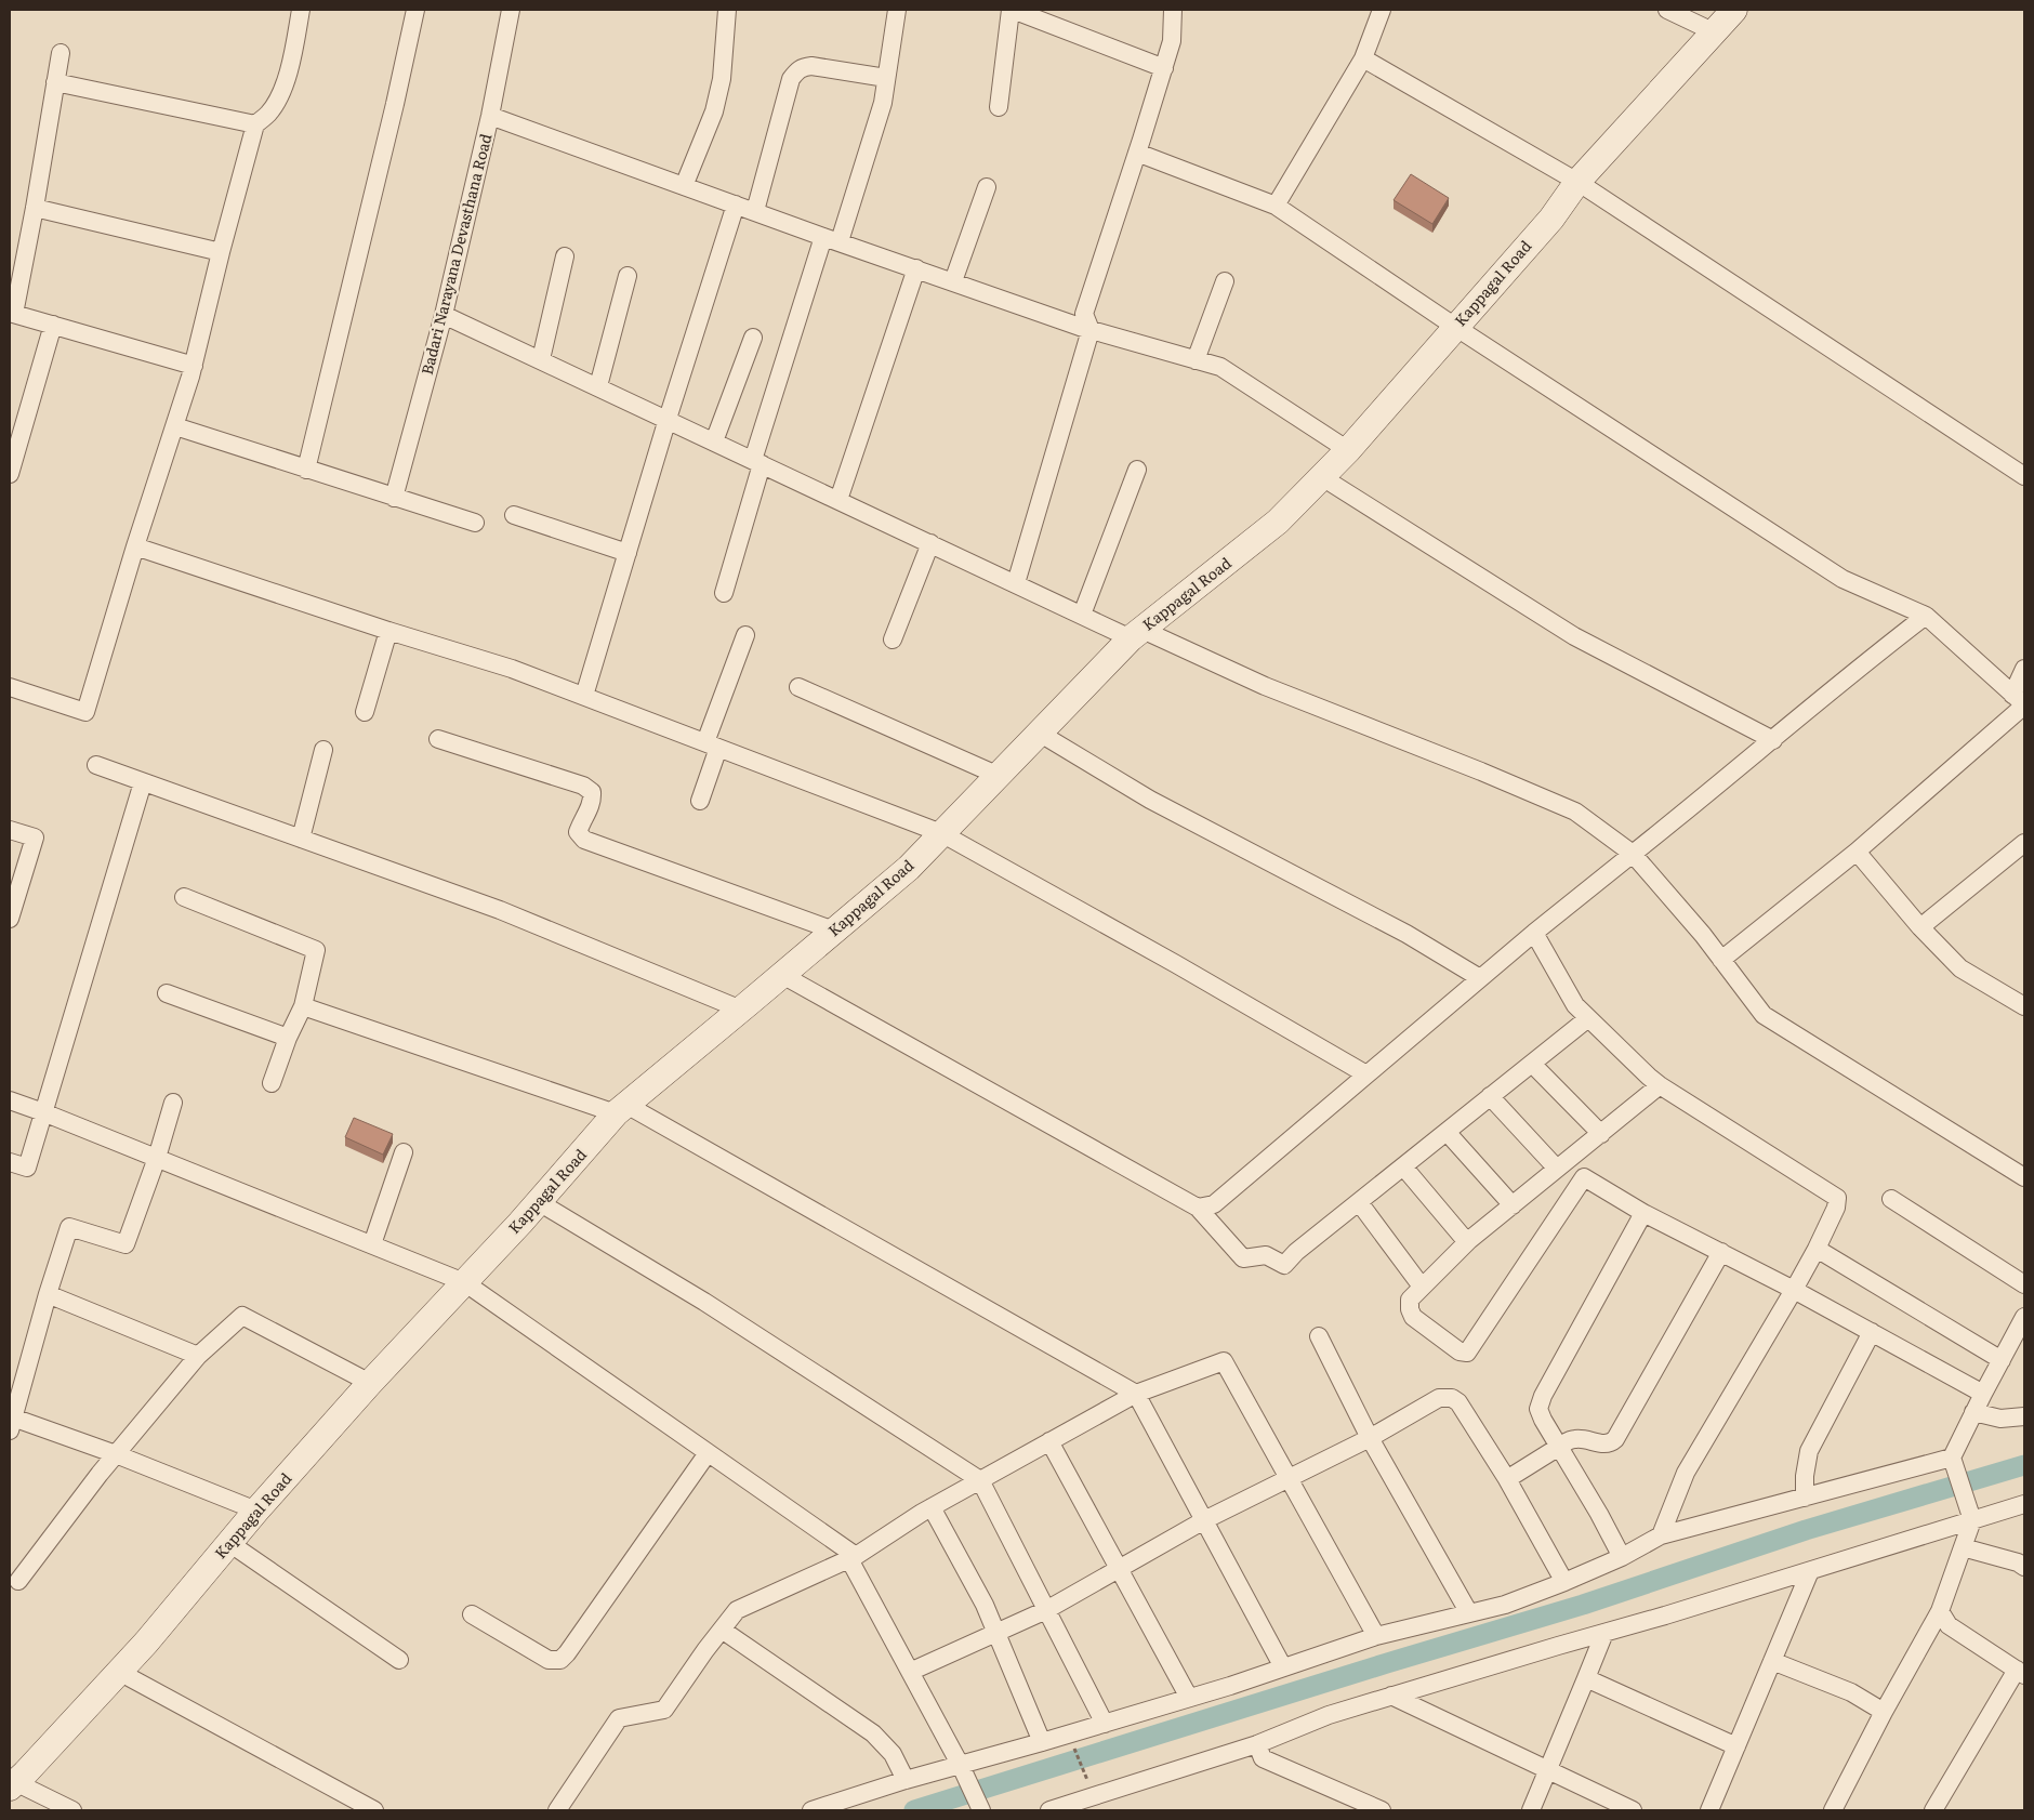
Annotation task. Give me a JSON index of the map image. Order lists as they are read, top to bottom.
{
  "streets": {
    "main road": ["Kappagal Road"],
    "street": ["Badari Narayana Devasthana Road"]
  }
}
